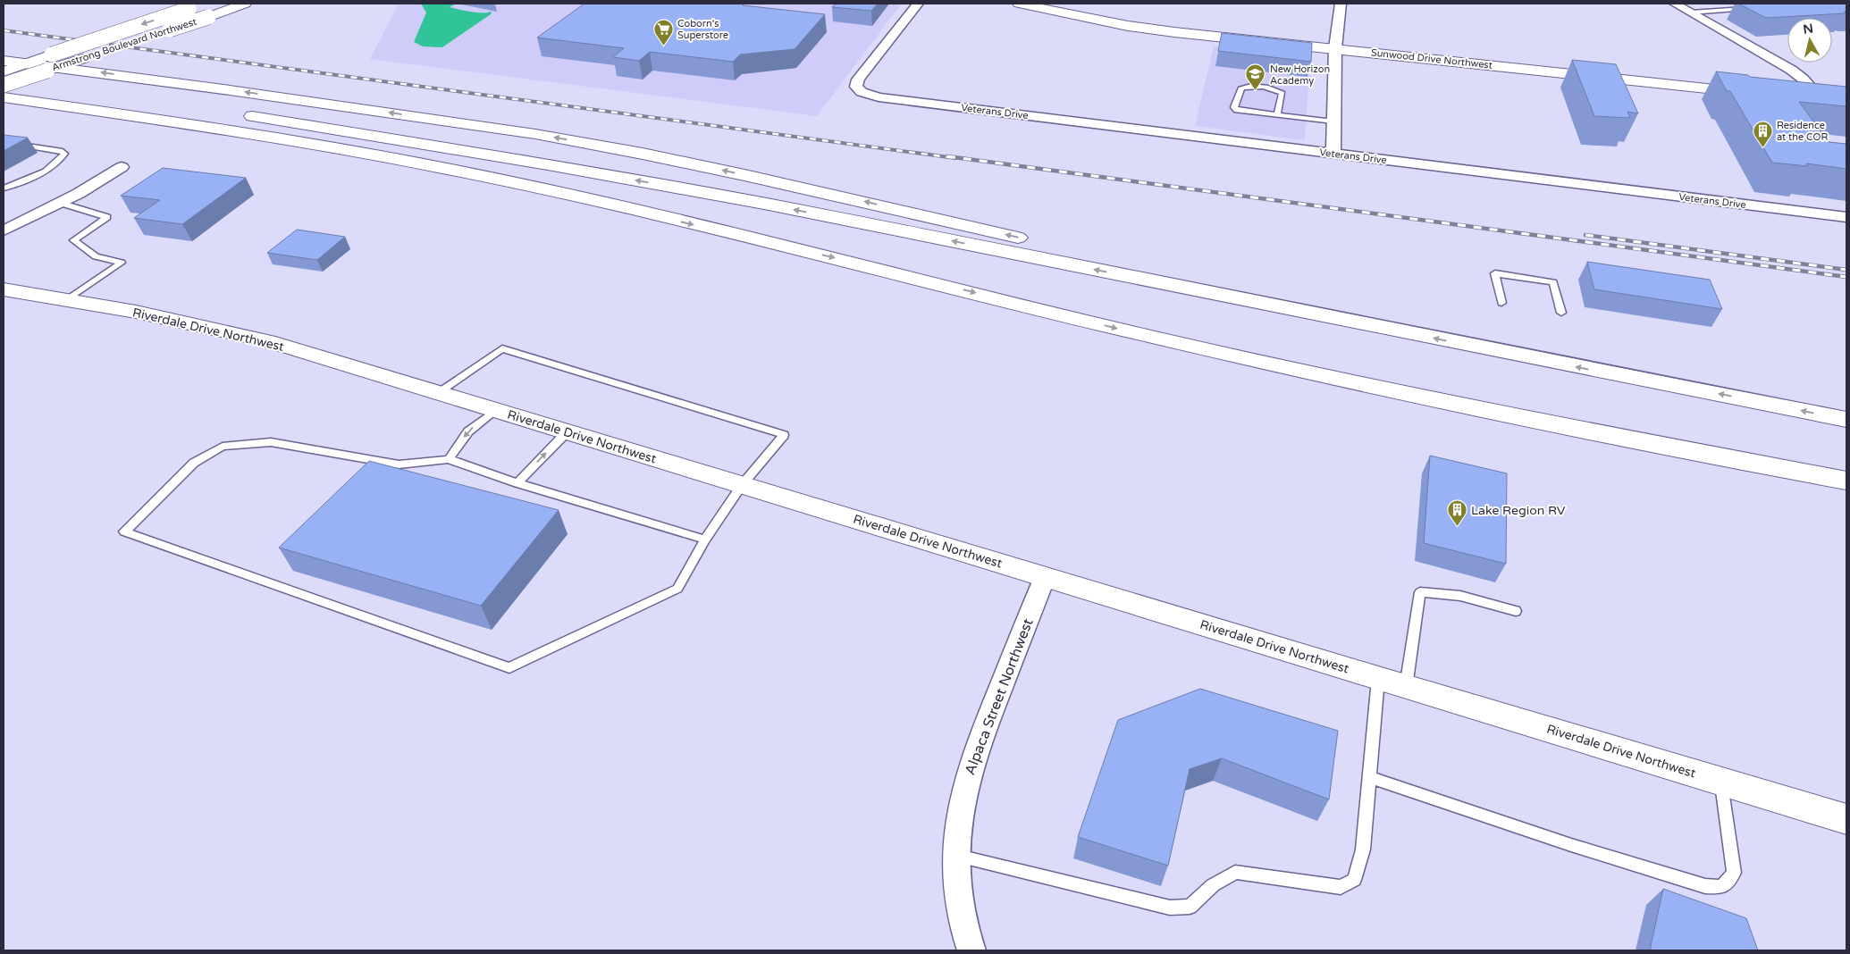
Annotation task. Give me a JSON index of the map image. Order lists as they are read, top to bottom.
{
  "streets": {
    "main road": ["Armstrong Boulevard Northwest", "Sunwood Drive Northwest", "Riverdale Drive Northwest"],
    "street": ["Veterans Drive", "Alpaca Street Northwest"]
  },
  "crossings": [
    ["Riverdale Drive Northwest", "Alpaca Street Northwest"]
  ],
  "places": {
    "supermarket": ["Coborn's Superstore"],
    "school or university": ["New Horizon Academy"],
    "building": ["Residence at the COR", "Lake Region RV"]
  },
  "north": "top"
}
